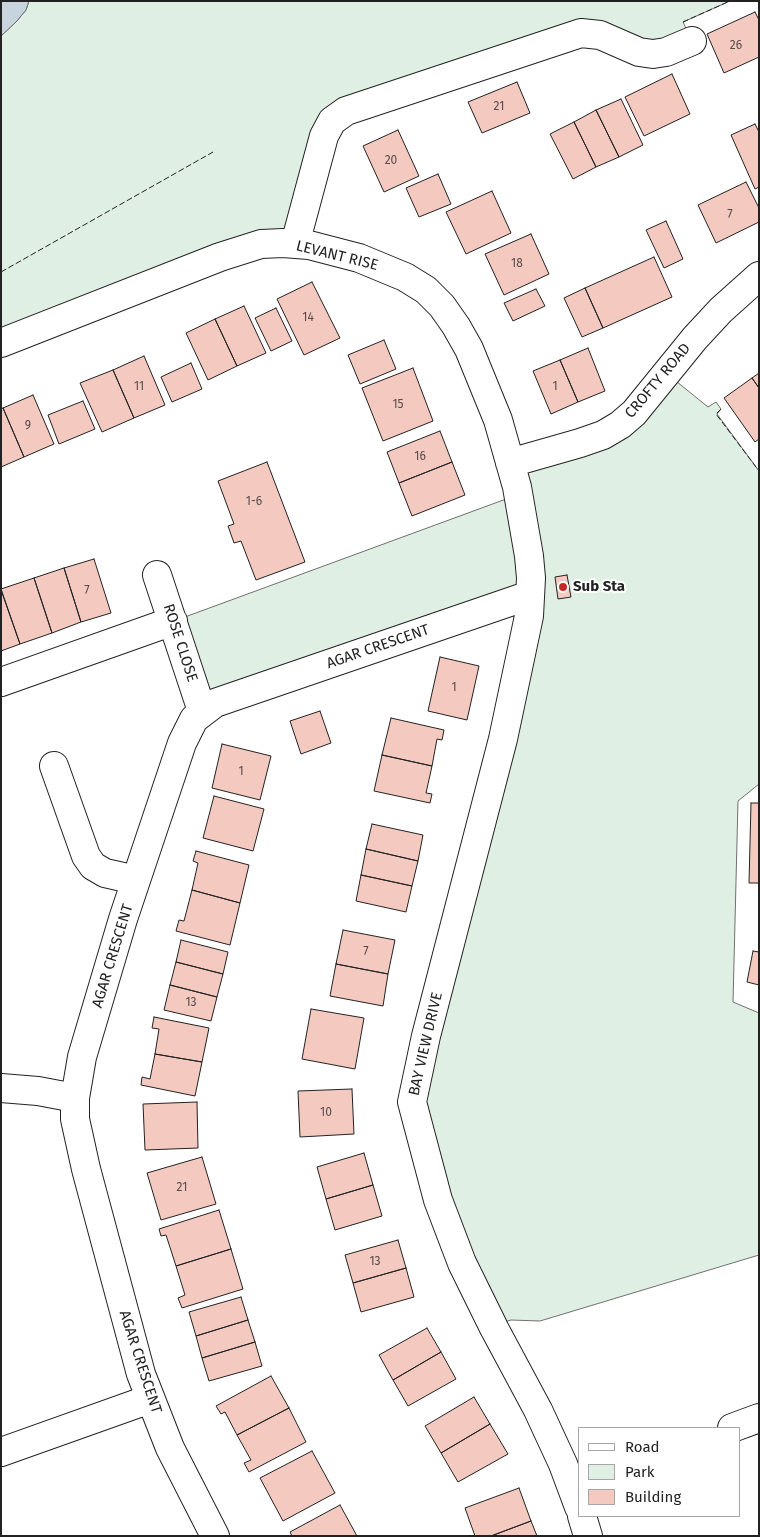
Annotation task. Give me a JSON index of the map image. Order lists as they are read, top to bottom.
{
  "streets": {
    "street": [
      "LEVANT RISE",
      "CROFTY ROAD",
      "ROSE CLOSE",
      "AGAR CRESCENT",
      "BAY VIEW DRIVE"
    ]
  },
  "crossings": [
    ["LEVANT RISE", "CROFTY ROAD"],
    ["LEVANT RISE", "AGAR CRESCENT"],
    ["LEVANT RISE", "BAY VIEW DRIVE"],
    ["ROSE CLOSE", "AGAR CRESCENT"],
    ["AGAR CRESCENT", "BAY VIEW DRIVE"]
  ],
  "places": ["Sub Sta"],
  "house_numbers": [
    "26",
    "21",
    "20",
    "7",
    "18",
    "14",
    "11",
    "1",
    "15",
    "9",
    "16",
    "1-6",
    "7",
    "1",
    "1",
    "7",
    "13",
    "10",
    "21",
    "13"
  ],
  "legend": ["Road", "Park", "Building"]
}
